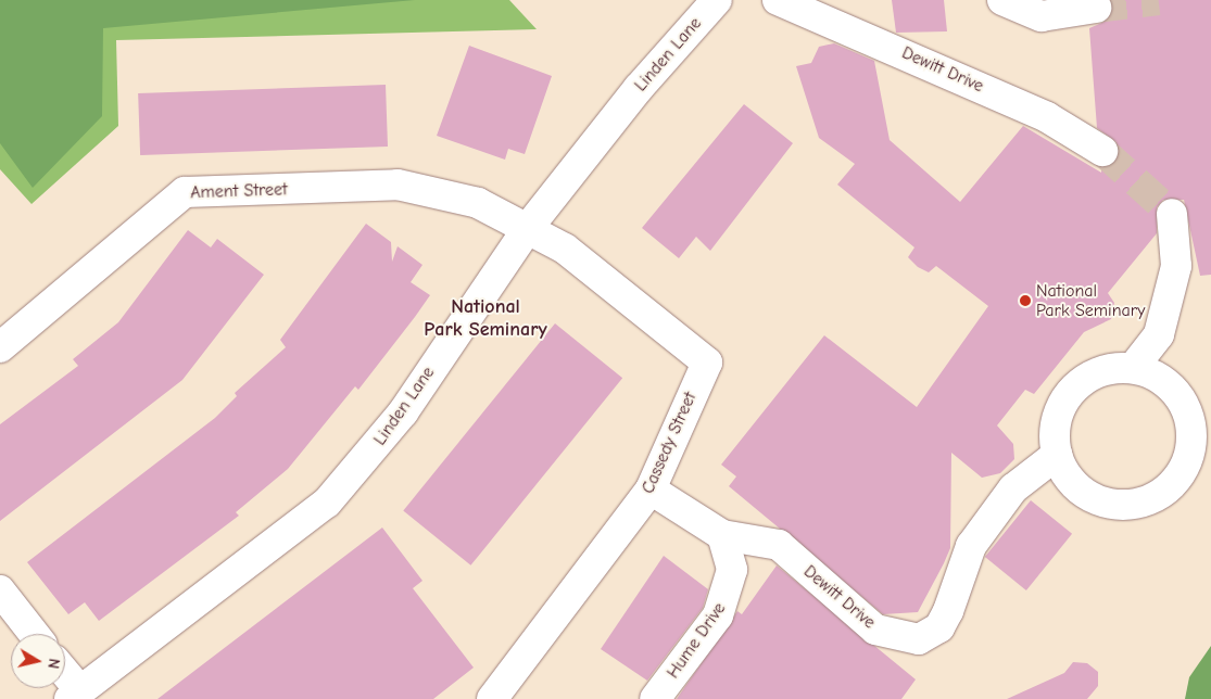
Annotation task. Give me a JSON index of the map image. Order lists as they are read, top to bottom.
{
  "streets": {
    "street": [
      "Linden Lane",
      "Dewitt Drive",
      "Ament Street",
      "Cassedy Street",
      "Hume Drive"
    ]
  },
  "crossings": [
    ["Linden Lane", "Ament Street"],
    ["Linden Lane", "Cassedy Street"],
    ["Dewitt Drive", "Hume Drive"],
    ["Ament Street", "Cassedy Street"]
  ],
  "districts": ["National Park Seminary"],
  "places": ["National Park Seminary"],
  "north": "right"
}
